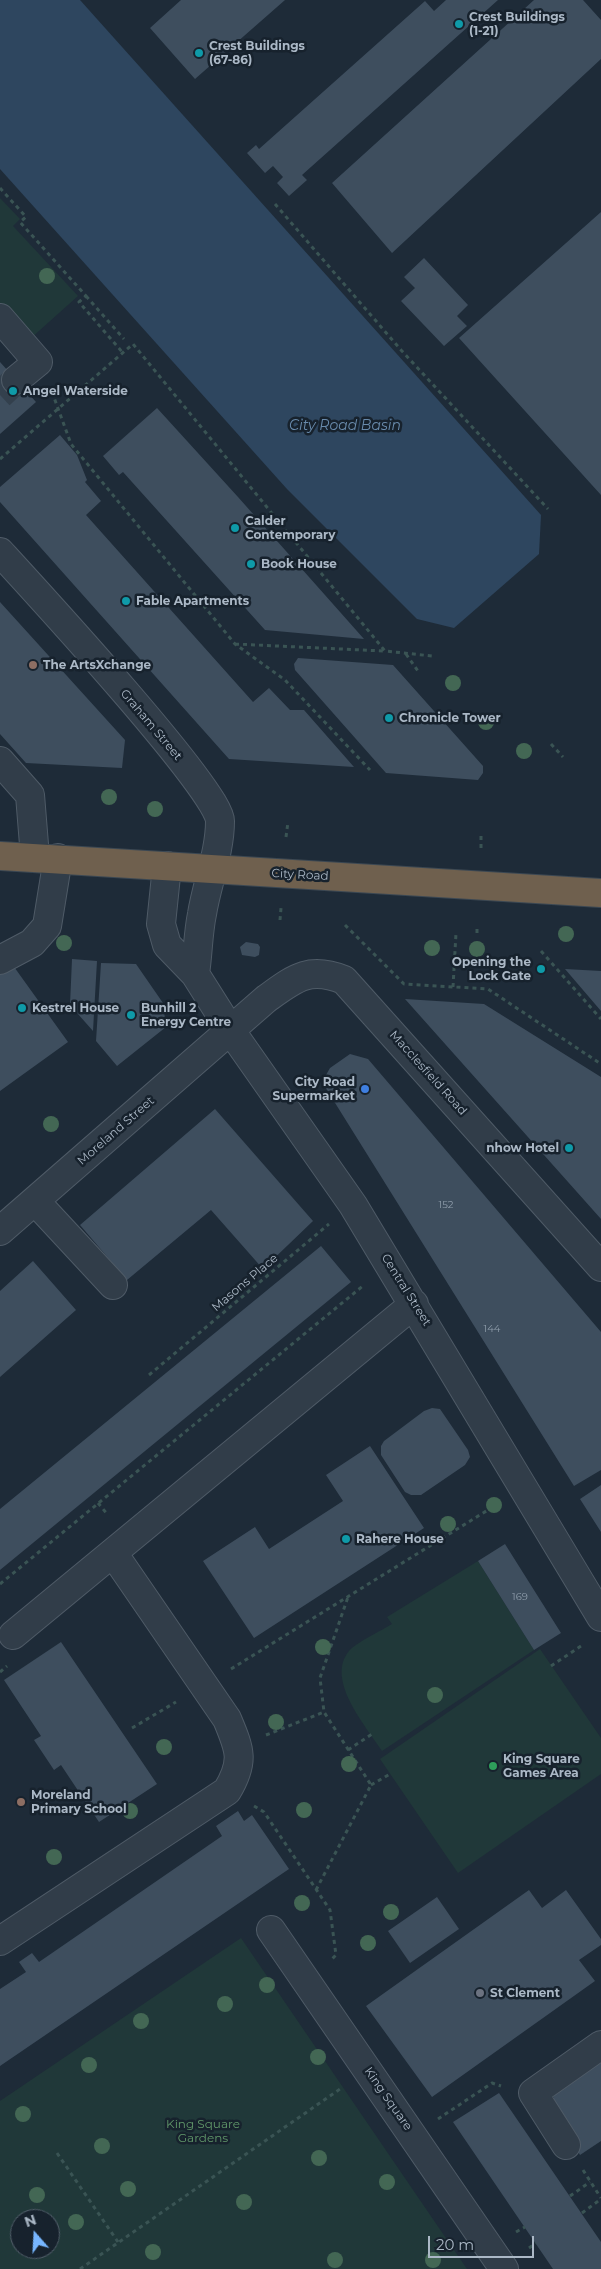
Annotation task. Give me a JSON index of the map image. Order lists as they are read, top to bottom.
{
  "streets": {
    "highway": ["City Road"],
    "street": [
      "Graham Street",
      "Macclesfield Road",
      "Moreland Street",
      "Central Street",
      "King Square"
    ],
    "path": ["Masons Place"]
  },
  "crossings": [
    ["Graham Street", "City Road"],
    ["City Road", "Central Street"],
    ["Macclesfield Road", "Moreland Street"],
    ["Macclesfield Road", "Central Street"],
    ["Moreland Street", "Central Street"],
    ["Masons Place", "Central Street"]
  ],
  "water": ["City Road Basin"],
  "parks": ["King Square Gardens"],
  "places": [
    "Crest Buildings (1-21)",
    "Crest Buildings (67-86)",
    "Angel Waterside",
    "Calder Contemporary",
    "Book House",
    "Fable Apartments",
    "The ArtsXchange",
    "Chronicle Tower",
    "Opening the Lock Gate",
    "Kestrel House",
    "Bunhill 2 Energy Centre",
    "City Road Supermarket",
    "nhow Hotel",
    "Rahere House",
    "King Square Games Area",
    "Moreland Primary School",
    "St Clement"
  ],
  "house_numbers": ["152", "144", "169"],
  "scale_bar": "20 m",
  "north": "top"
}
